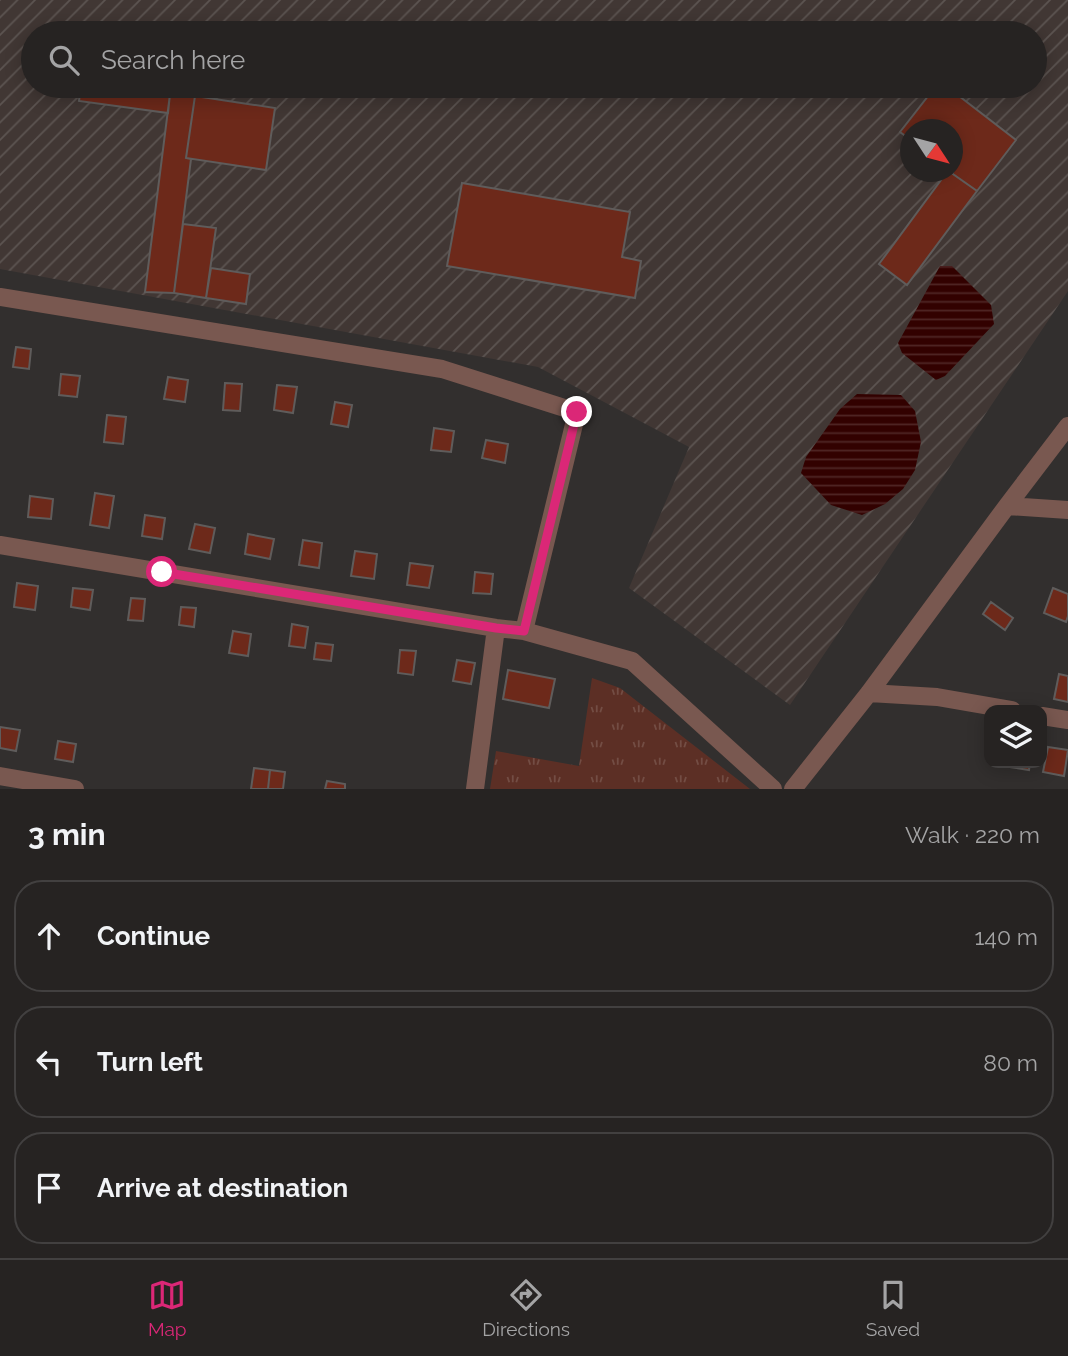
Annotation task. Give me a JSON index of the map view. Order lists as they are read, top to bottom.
{
  "north": "bottom right",
  "page": {
    "search": "Search here",
    "heading": ["3 min", "Walk · 220 m"],
    "list": [
      ["Continue", "140 m"],
      ["Turn left", "80 m"],
      "Arrive at destination"
    ],
    "nav": ["Map", "Directions", "Saved"]
  }
}
